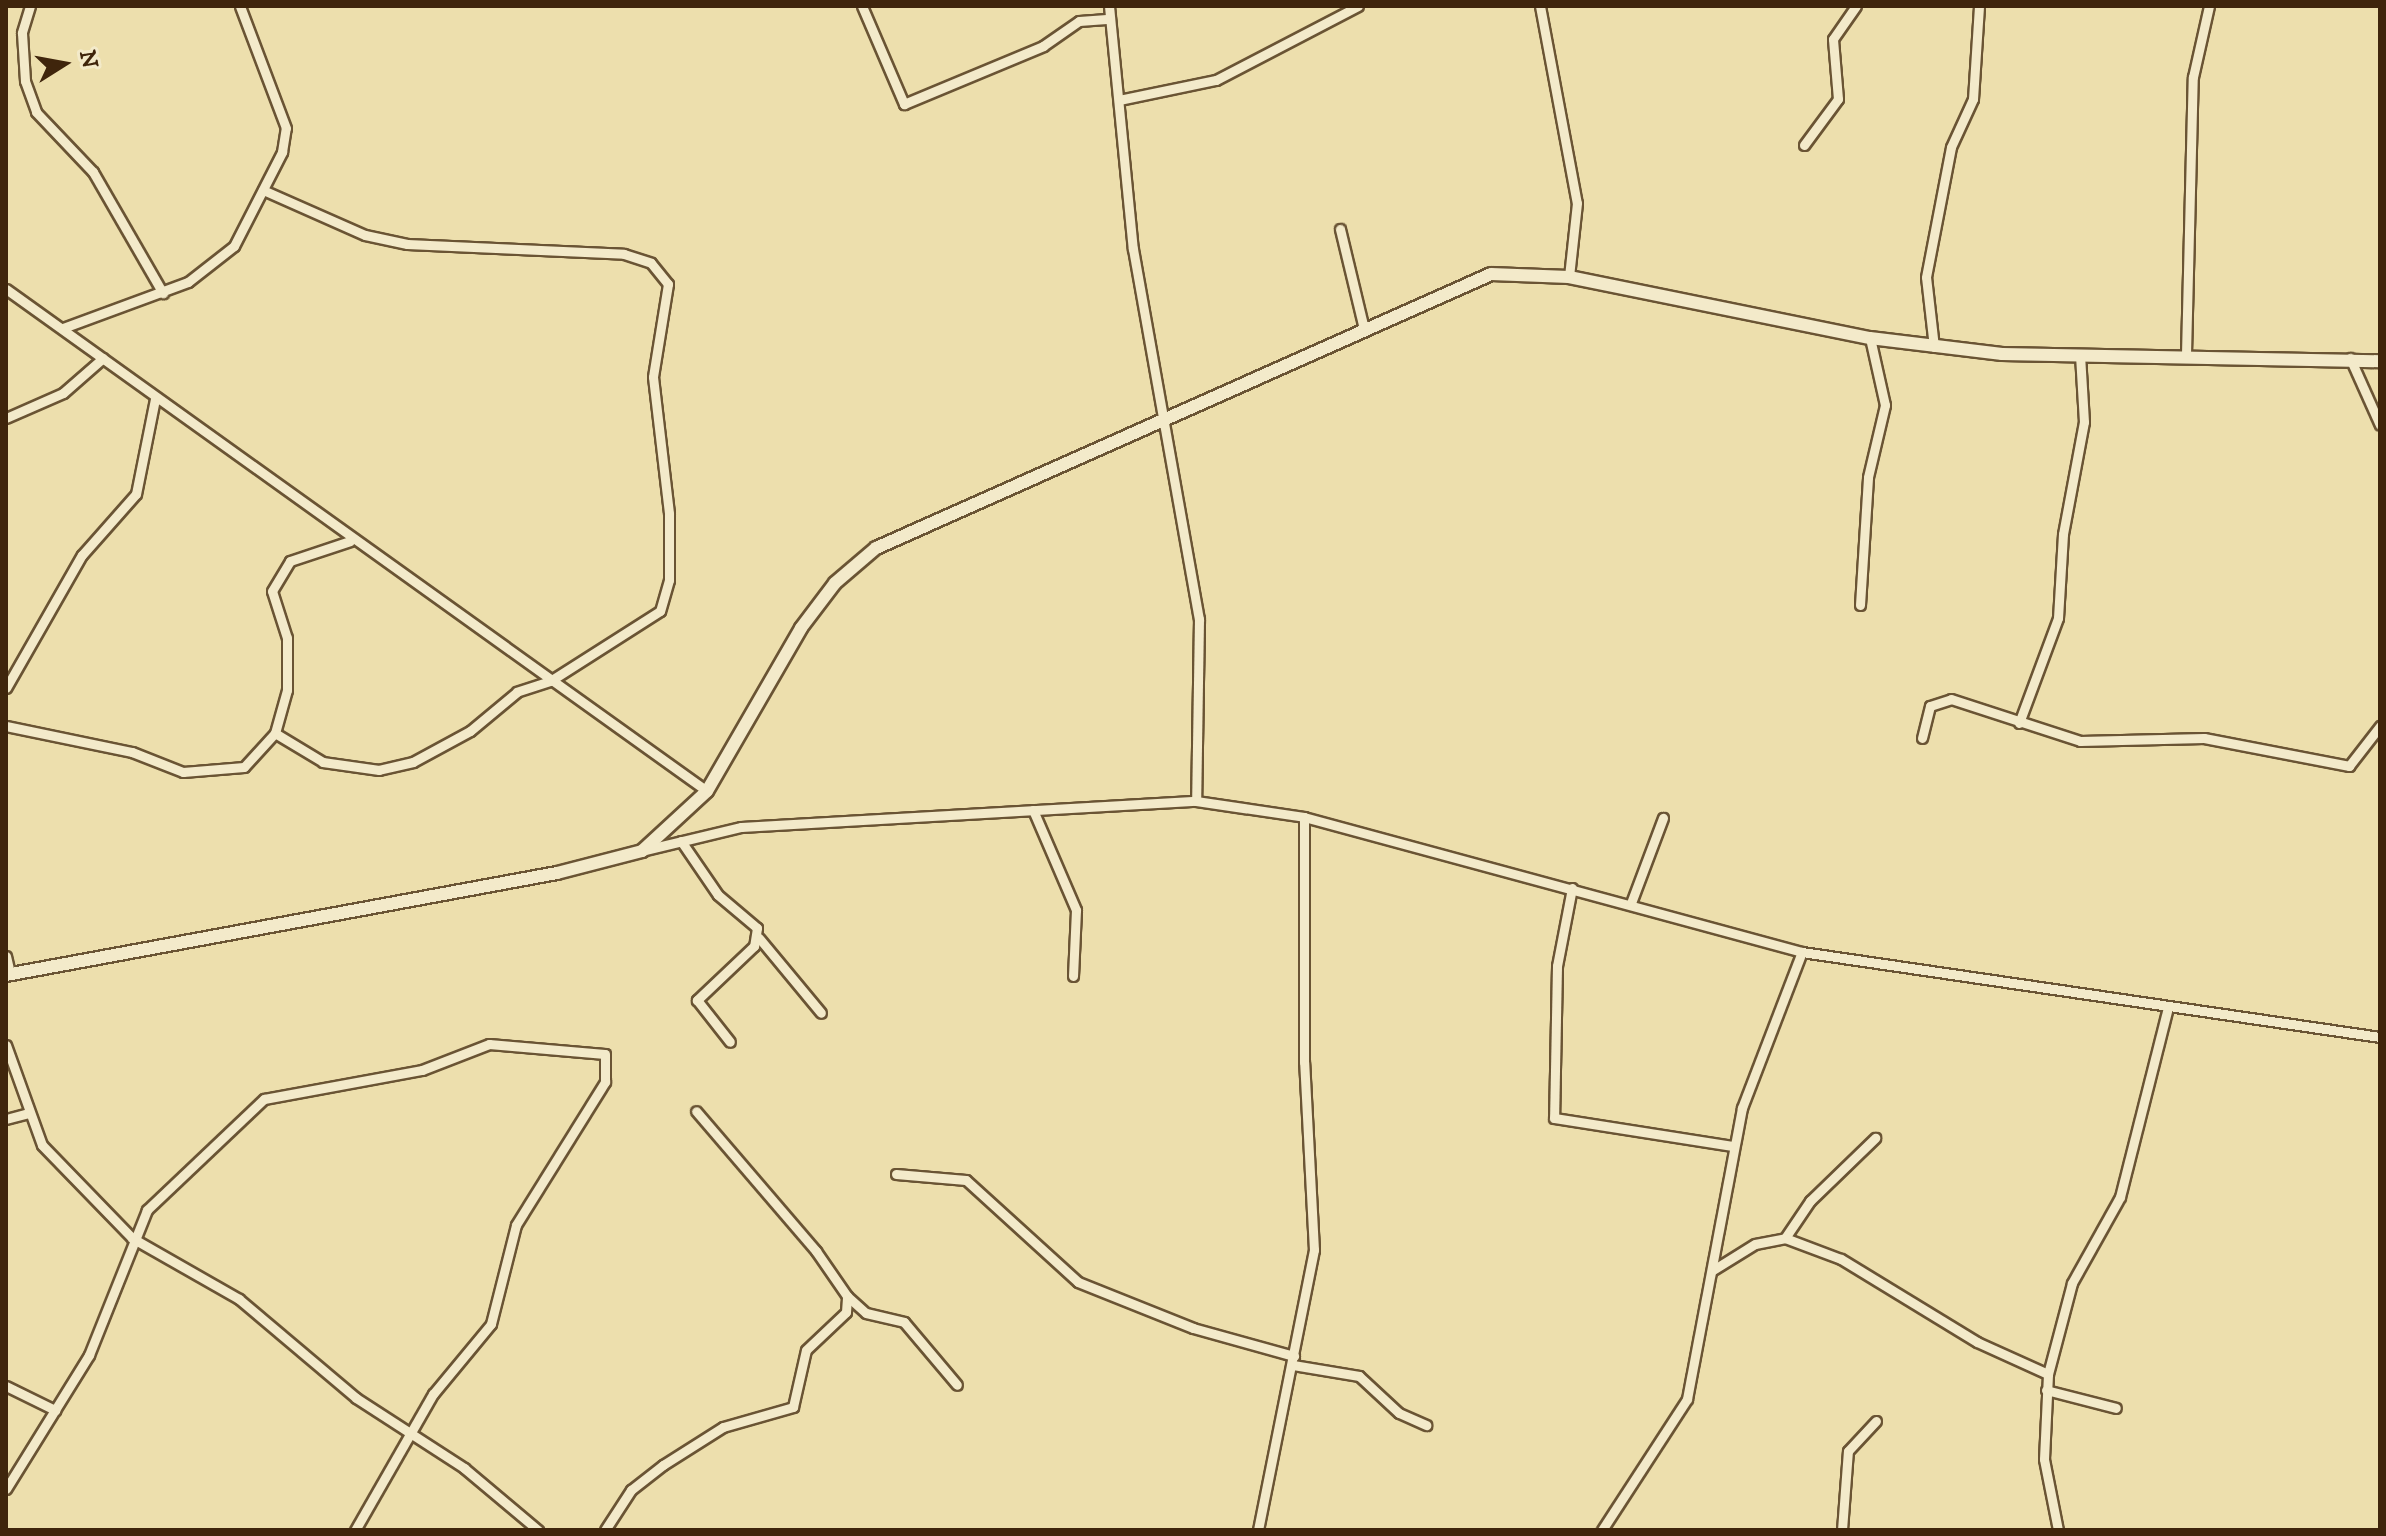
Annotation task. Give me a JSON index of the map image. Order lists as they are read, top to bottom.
{
  "north": "right"
}
